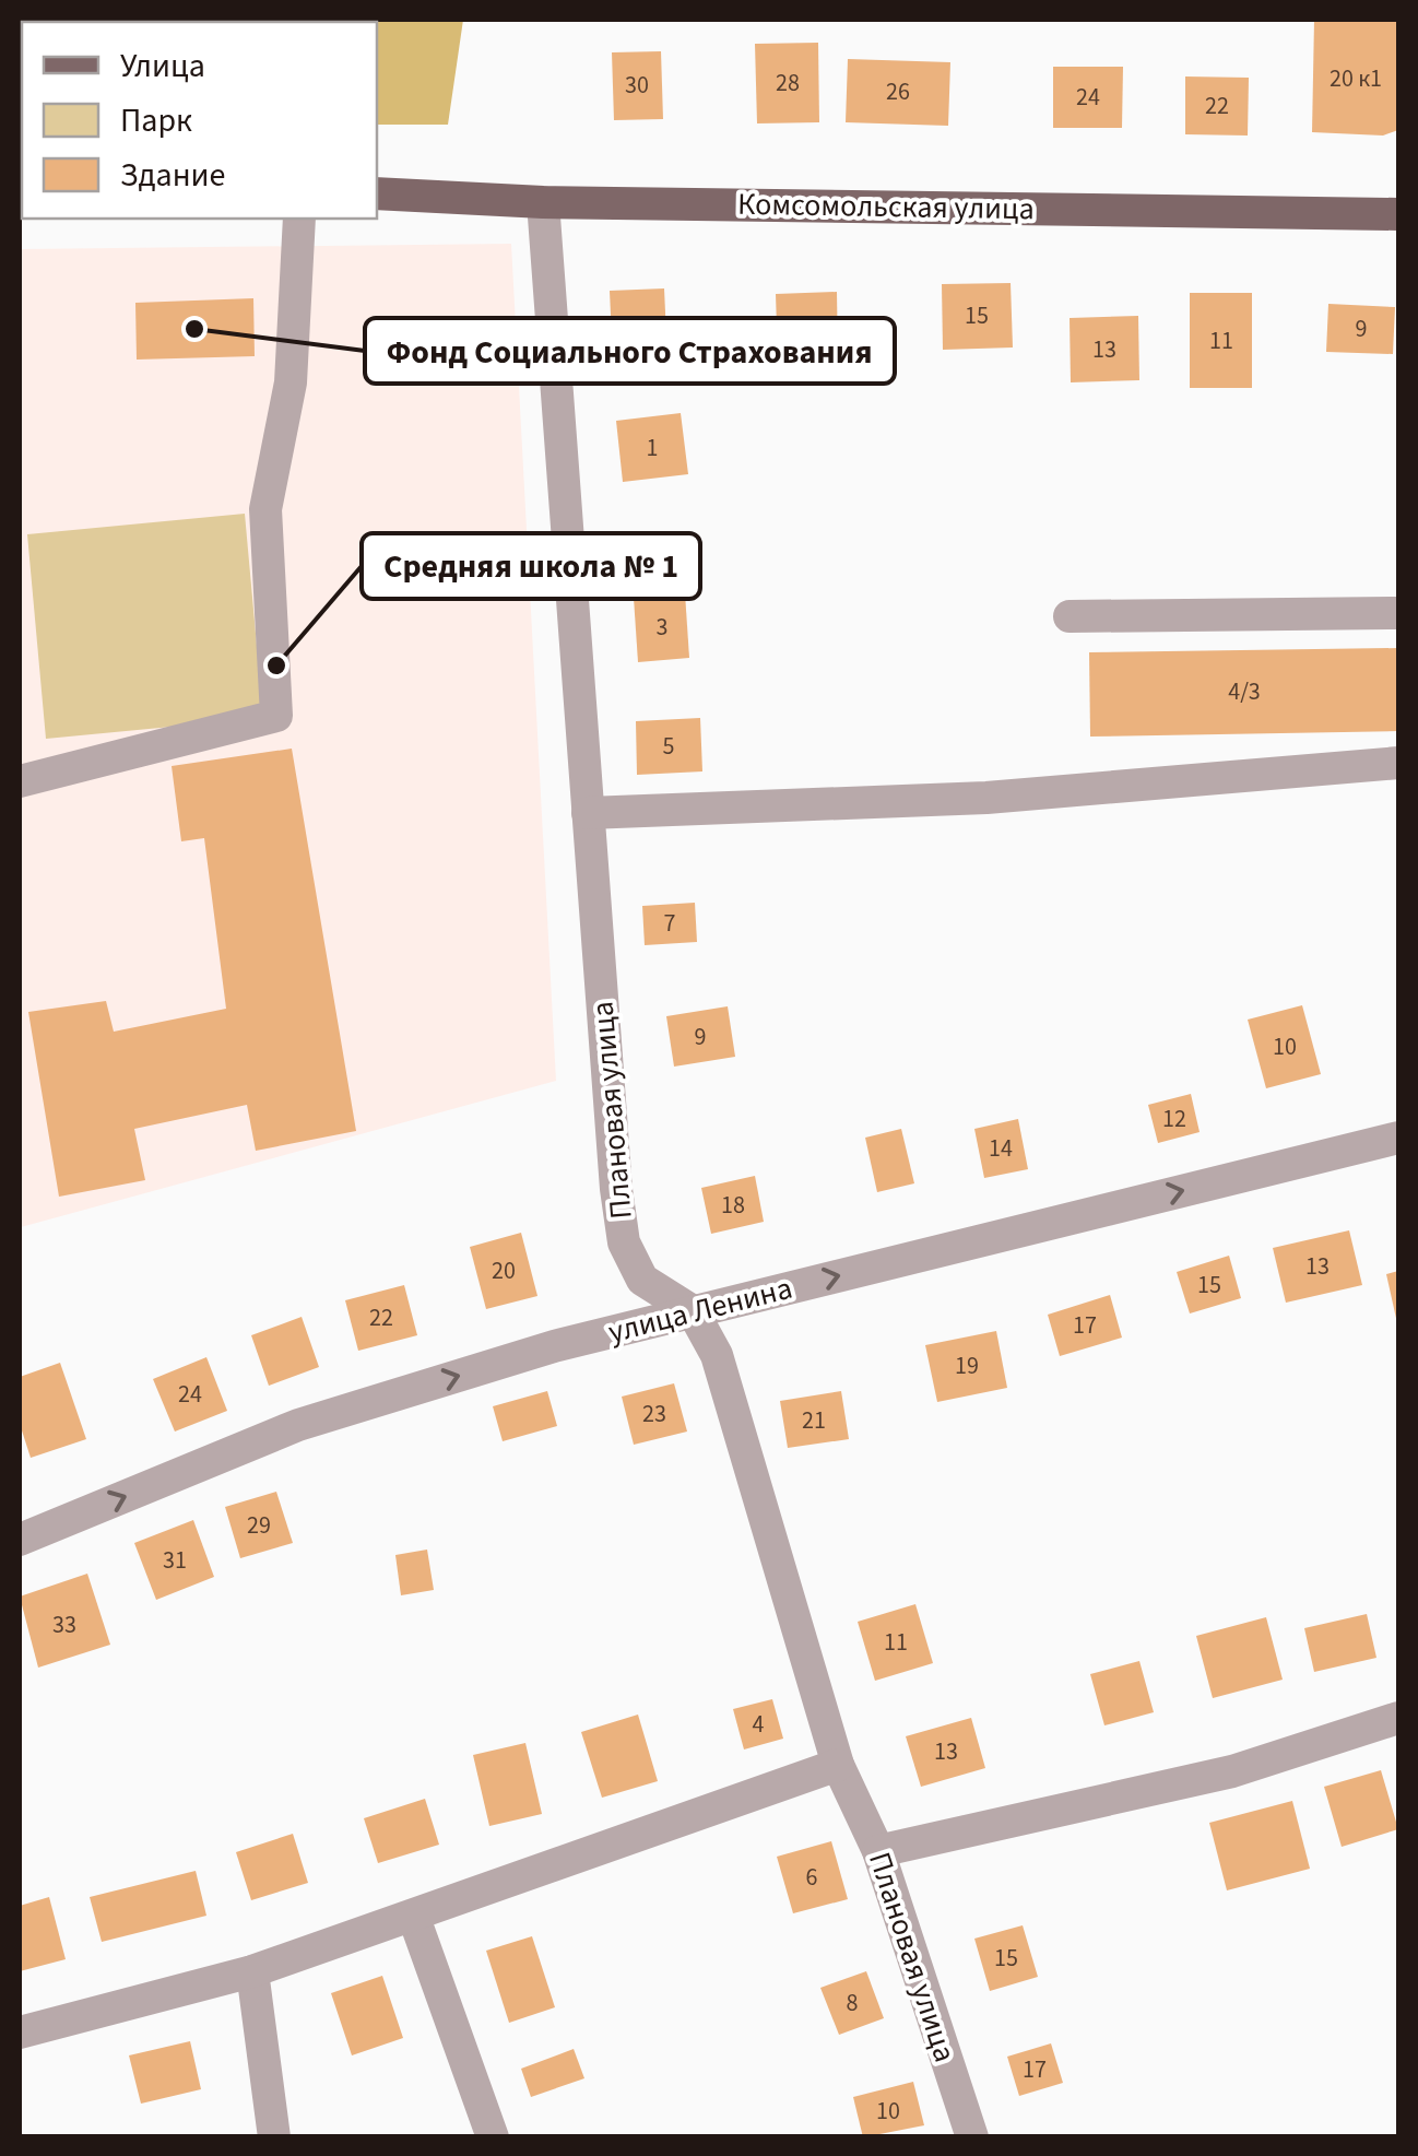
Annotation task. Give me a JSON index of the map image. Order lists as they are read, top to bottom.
{
  "streets": {
    "main road": ["Комсомольская улица"],
    "street": ["Плановая улица", "улица Ленина"]
  },
  "crossings": [
    ["Комсомольская улица", "Плановая улица"],
    ["Плановая улица", "улица Ленина"]
  ],
  "one_way": ["улица Ленина"],
  "places": ["Фонд Социального Страхования", "Средняя школа № 1"],
  "house_numbers": [
    "20 к1",
    "28",
    "30",
    "26",
    "24",
    "22",
    "15",
    "9",
    "11",
    "13",
    "1",
    "3",
    "4/3",
    "5",
    "7",
    "9",
    "10",
    "12",
    "14",
    "18",
    "13",
    "20",
    "15",
    "22",
    "17",
    "19",
    "24",
    "23",
    "21",
    "29",
    "31",
    "33",
    "11",
    "4",
    "13",
    "6",
    "15",
    "8",
    "17",
    "10"
  ],
  "legend": ["Улица", "Парк", "Здание"]
}
